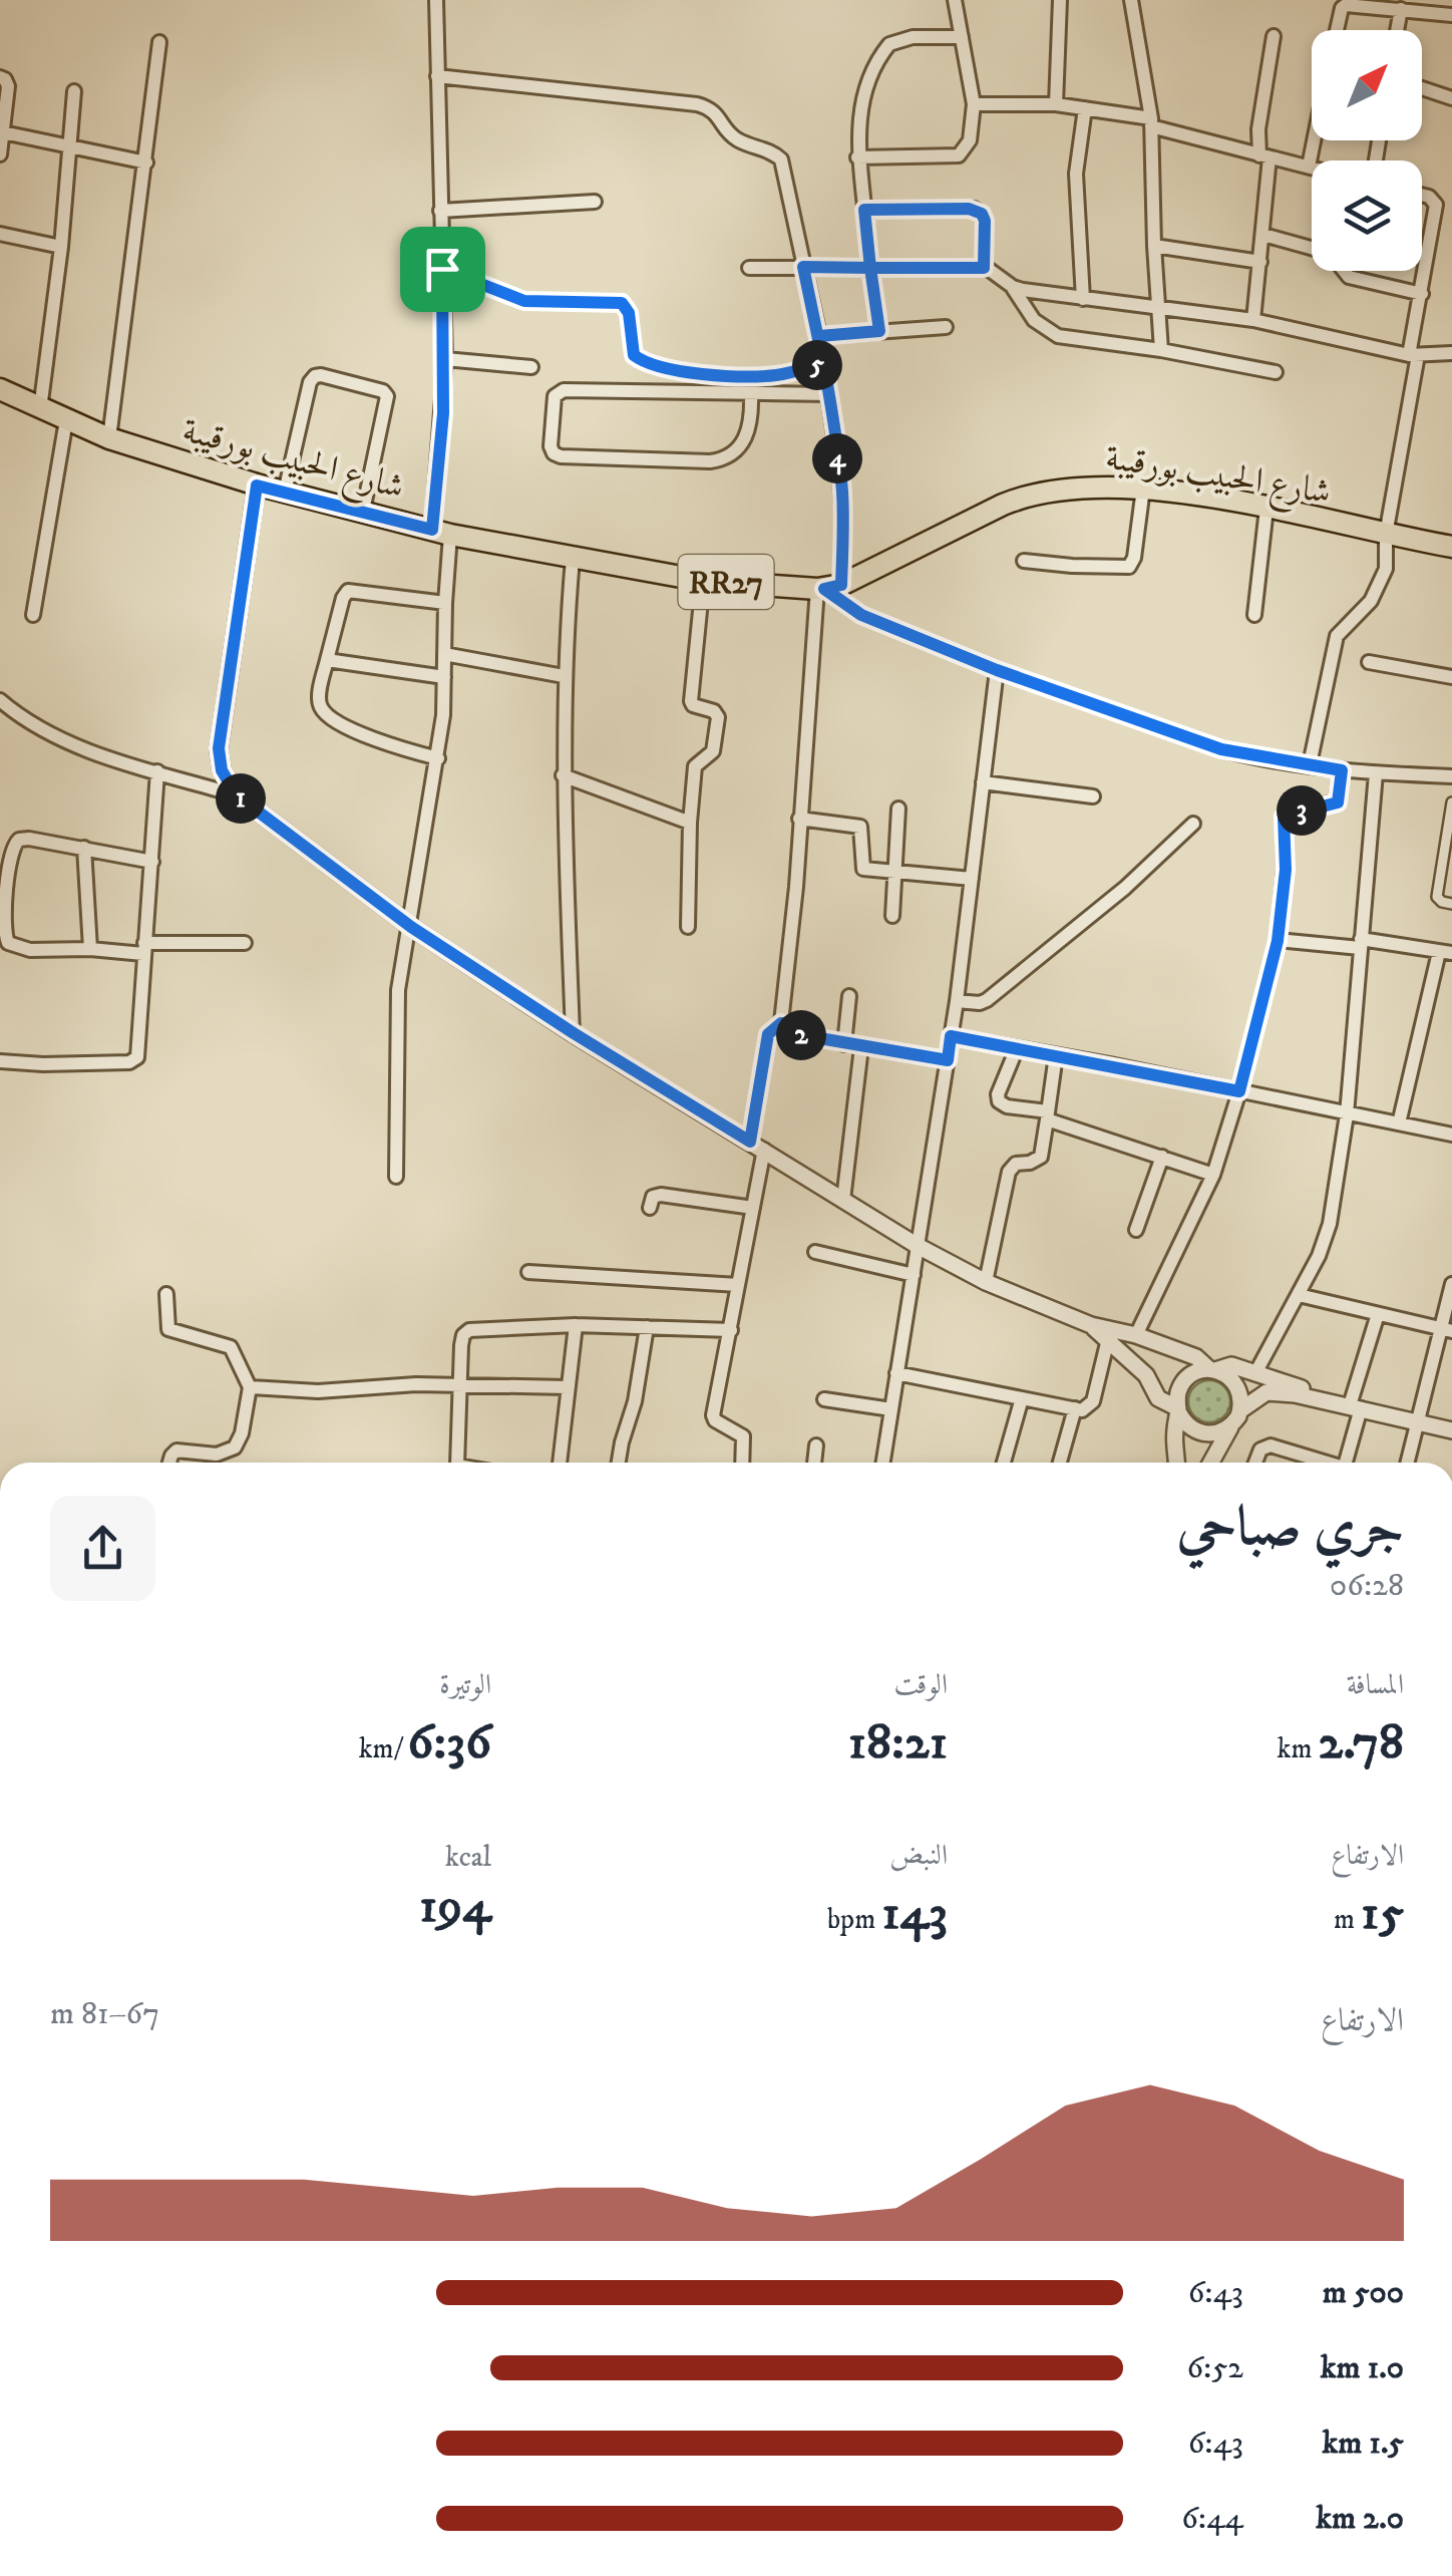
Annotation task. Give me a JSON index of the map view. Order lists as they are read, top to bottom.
{
  "streets": {
    "main road": ["شارع الحبيب بورقيبة", "RR27"]
  },
  "north": "top right",
  "page": {
    "pins": [
      "5",
      "4",
      "1",
      "3",
      "2"
    ],
    "heading": ["جري صباحي", "06:28"],
    "stats": [
      ["المسافة", "2.78 km"],
      ["الوقت", "18:21"],
      ["الوتيرة", "6:36 /km"],
      ["الارتفاع", "15 m"],
      ["النبض", "143 bpm"],
      ["kcal", "194"]
    ],
    "chart": ["الارتفاع", "67–81 m"],
    "list": [
      {
        "name": "500 m",
        "note": "6:43"
      },
      {
        "name": "1.0 km",
        "note": "6:52"
      },
      {
        "name": "1.5 km",
        "note": "6:43"
      },
      {
        "name": "2.0 km",
        "note": "6:44"
      }
    ]
  }
}
